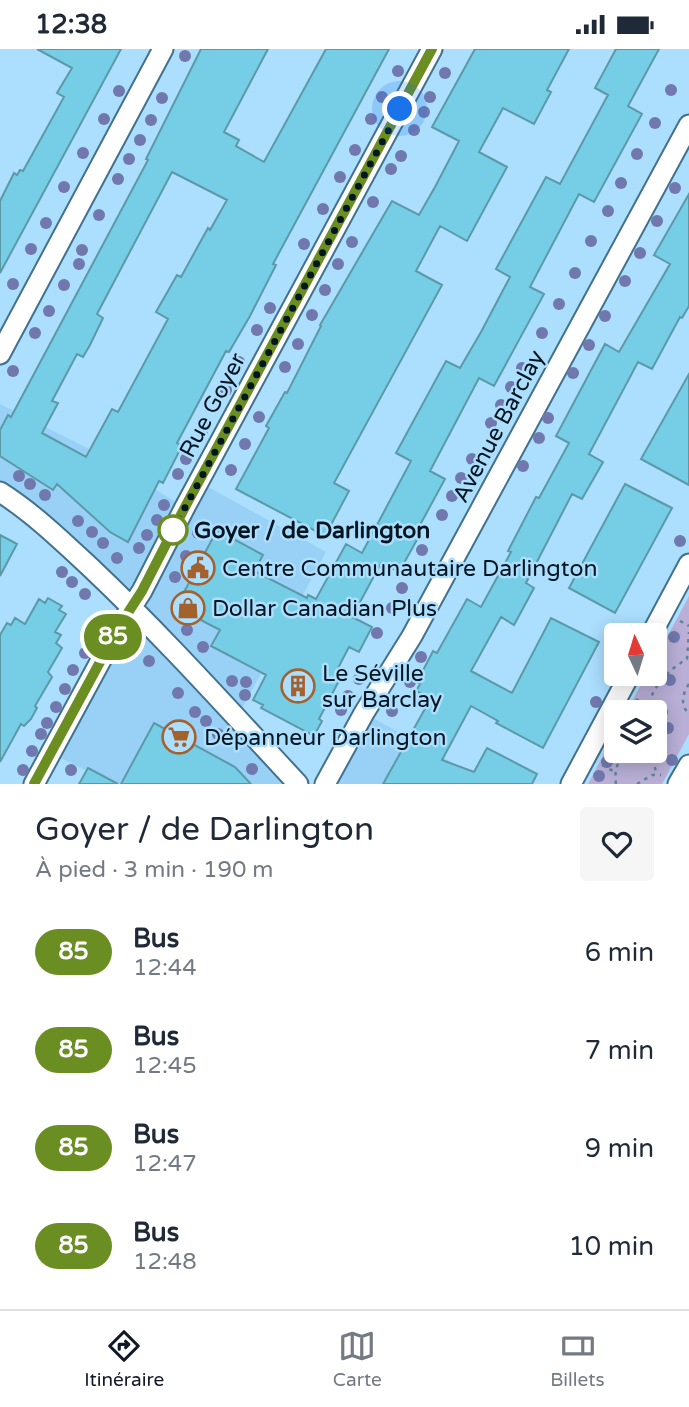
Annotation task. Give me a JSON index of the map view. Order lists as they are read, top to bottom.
{
  "streets": {
    "street": ["Rue Goyer", "Avenue Barclay"]
  },
  "places": {
    "other": ["Goyer / de Darlington"],
    "public building": ["Centre Communautaire Darlington"],
    "shop": ["Dollar Canadian Plus"],
    "building": ["Le Séville sur Barclay"],
    "supermarket": ["Dépanneur Darlington"]
  },
  "lines": ["bus line 85"],
  "north": "top",
  "page": {
    "status": "12:38",
    "on_map": "85",
    "heading": ["Goyer / de Darlington", "À pied · 3 min · 190 m"],
    "list": [
      {
        "mark": "85",
        "name": "Bus",
        "note": "12:44",
        "value": "6 min"
      },
      {
        "mark": "85",
        "name": "Bus",
        "note": "12:45",
        "value": "7 min"
      },
      {
        "mark": "85",
        "name": "Bus",
        "note": "12:47",
        "value": "9 min"
      },
      {
        "mark": "85",
        "name": "Bus",
        "note": "12:48",
        "value": "10 min"
      }
    ],
    "tabs": ["Itinéraire", "Carte", "Billets"]
  }
}
